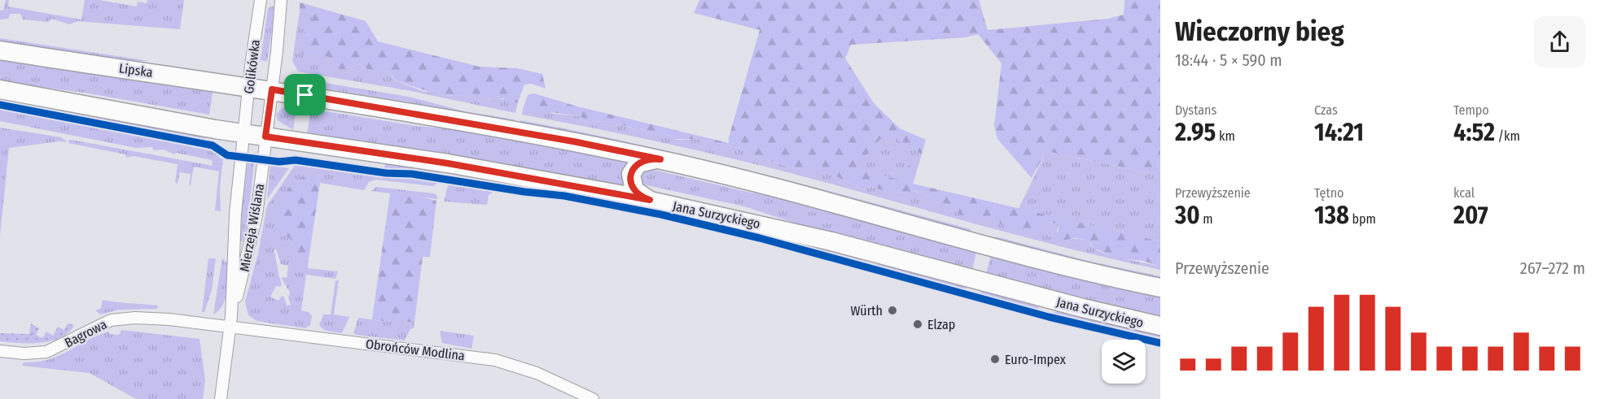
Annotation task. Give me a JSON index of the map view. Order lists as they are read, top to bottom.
{
  "streets": {
    "main road": ["Lipska", "Jana Surzyckiego"],
    "street": [
      "Golikówka",
      "Mierzeja Wiślana",
      "Bagrowa",
      "Obrońców Modlina"
    ]
  },
  "crossings": [
    ["Golikówka", "Lipska"],
    ["Golikówka", "Jana Surzyckiego"],
    ["Golikówka", "Mierzeja Wiślana"],
    ["Jana Surzyckiego", "Mierzeja Wiślana"],
    ["Mierzeja Wiślana", "Bagrowa"],
    ["Mierzeja Wiślana", "Obrońców Modlina"],
    ["Bagrowa", "Obrońców Modlina"]
  ],
  "places": ["Würth", "Elzap", "Euro-Impex"],
  "page": {
    "heading": ["Wieczorny bieg", "18:44 · 5 × 590 m"],
    "stats": [
      ["Dystans", "2.95 km"],
      ["Czas", "14:21"],
      ["Tempo", "4:52 /km"],
      ["Przewyższenie", "30 m"],
      ["Tętno", "138 bpm"],
      ["kcal", "207"]
    ],
    "chart": ["Przewyższenie", "267–272 m"]
  }
}
